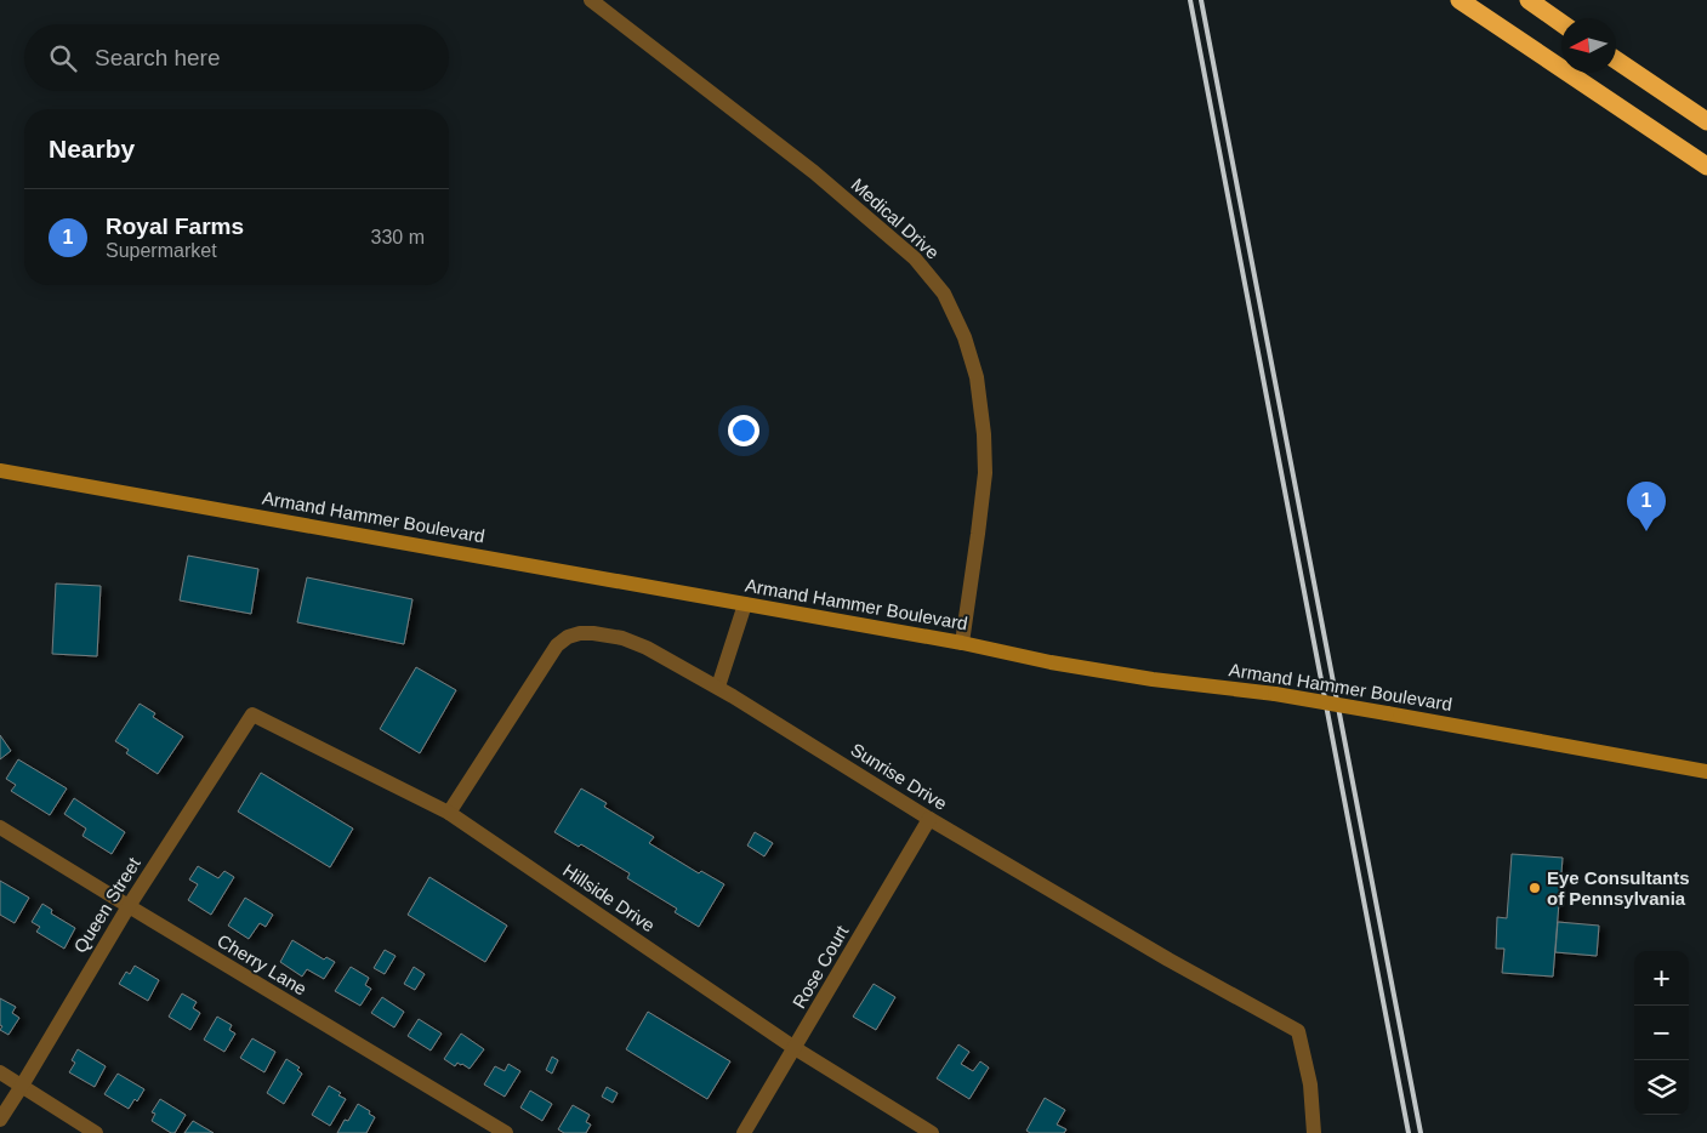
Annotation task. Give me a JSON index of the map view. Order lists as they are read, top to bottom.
{
  "streets": {
    "street": [
      "Medical Drive",
      "Armand Hammer Boulevard",
      "Sunrise Drive",
      "Hillside Drive",
      "Queen Street",
      "Cherry Lane",
      "Rose Court"
    ]
  },
  "crossings": [
    ["Medical Drive", "Armand Hammer Boulevard"],
    ["Sunrise Drive", "Hillside Drive"],
    ["Sunrise Drive", "Rose Court"],
    ["Hillside Drive", "Queen Street"],
    ["Hillside Drive", "Rose Court"],
    ["Queen Street", "Cherry Lane"]
  ],
  "places": ["Eye Consultants of Pennsylvania"],
  "north": "left",
  "page": {
    "search": "Search here",
    "heading": "Nearby",
    "list": [
      {
        "mark": "1",
        "name": "Royal Farms",
        "note": "Supermarket",
        "value": "330 m"
      }
    ],
    "pins": "1",
    "map_buttons": ["+", "−"]
  }
}
